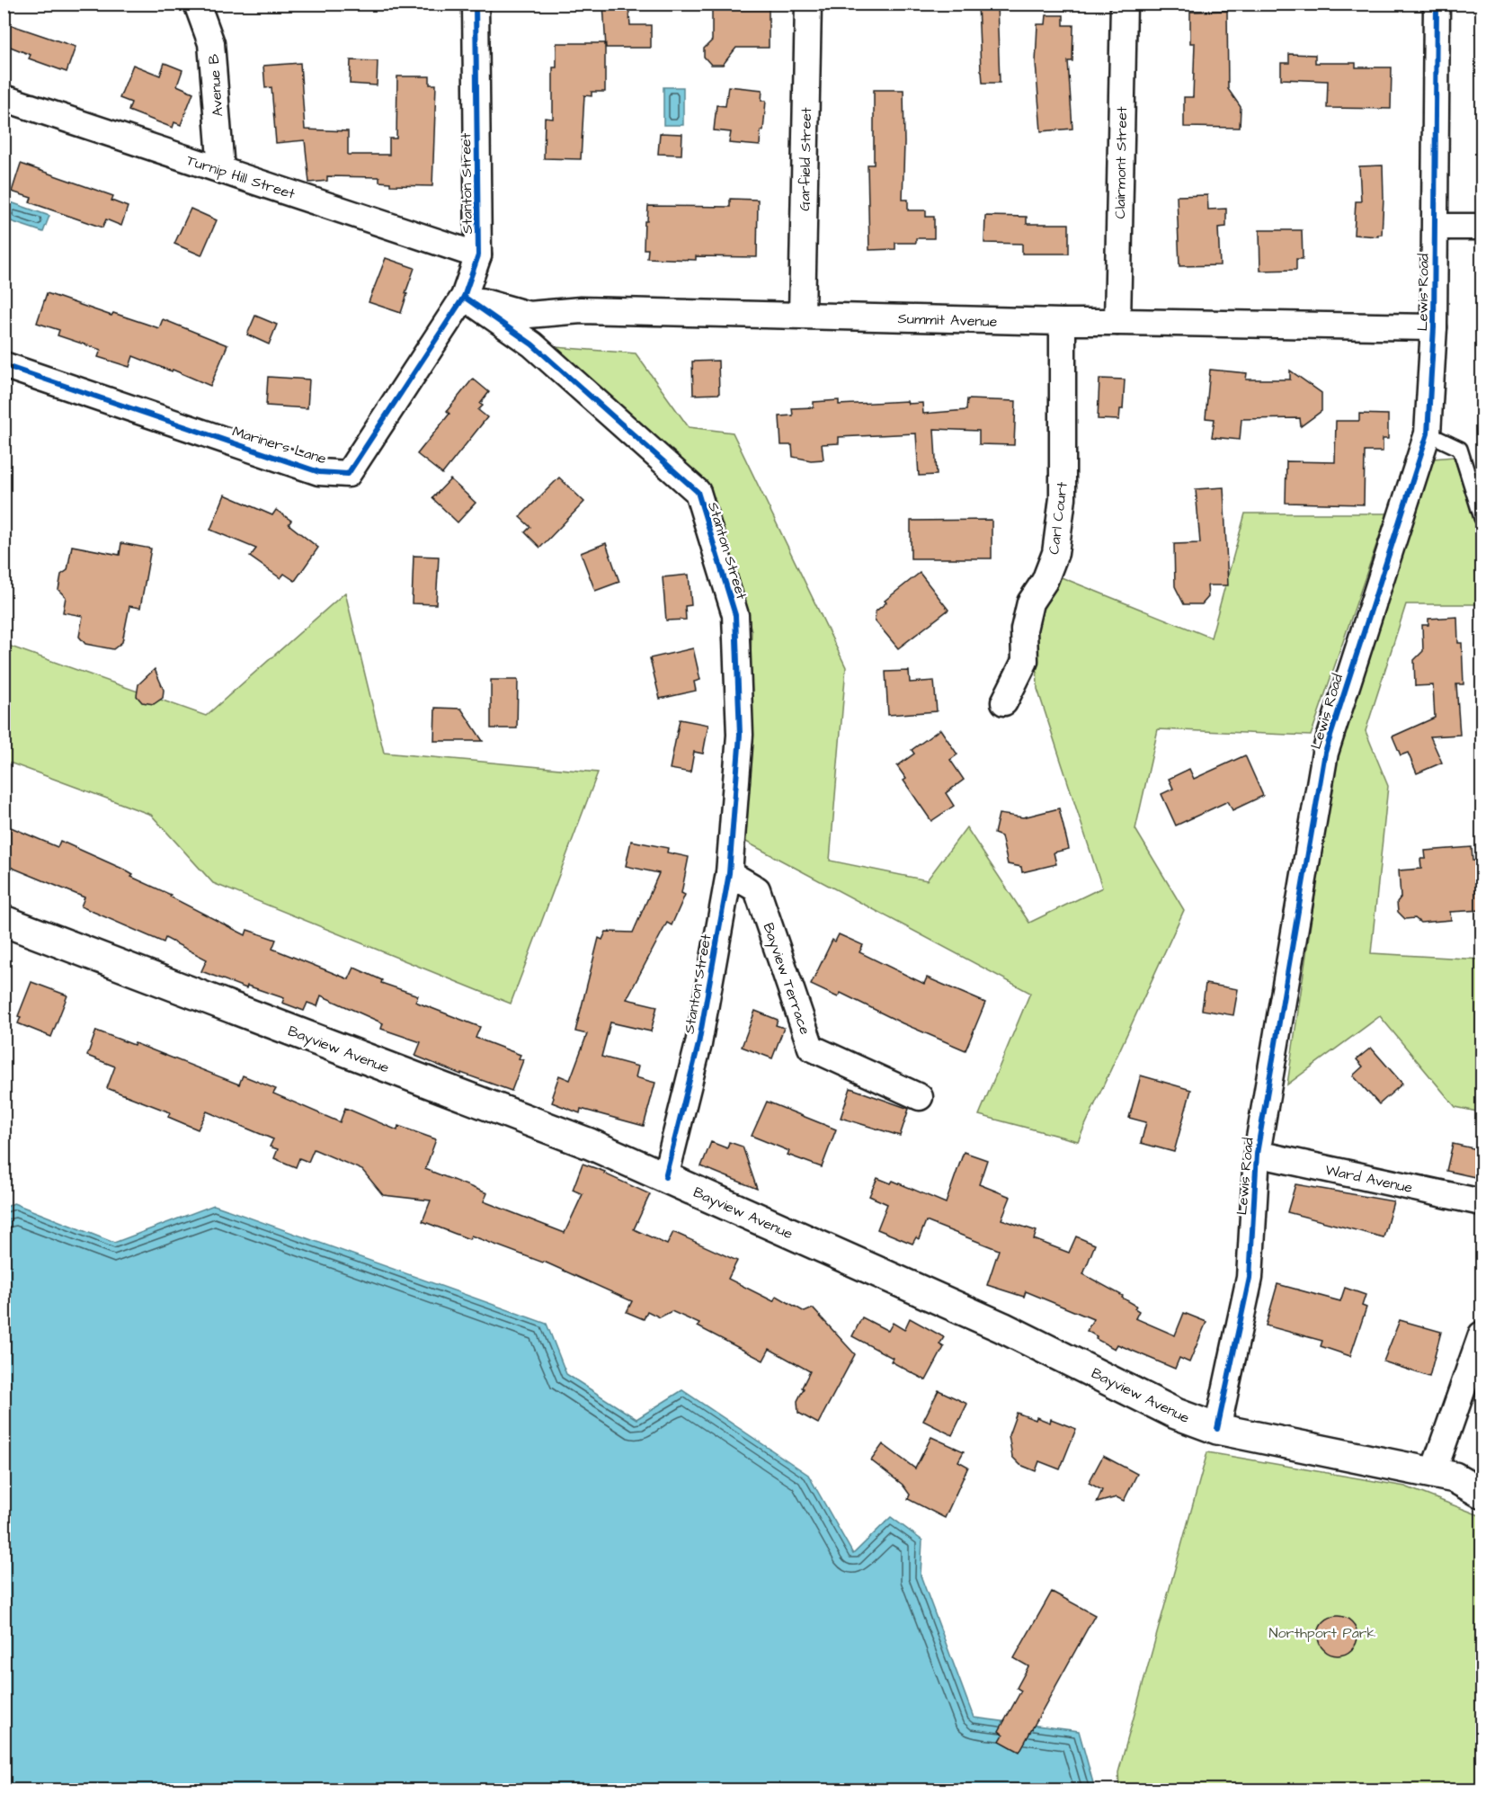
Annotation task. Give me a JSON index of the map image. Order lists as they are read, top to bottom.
{
  "streets": {
    "main road": ["Bayview Avenue"],
    "street": [
      "Avenue B",
      "Garfield Street",
      "Clairmont Street",
      "Turnip Hill Street",
      "Stanton Street",
      "Lewis Road",
      "Summit Avenue",
      "Mariners Lane",
      "Carl Court",
      "Bayview Terrace",
      "Ward Avenue"
    ]
  },
  "crossings": [
    ["Avenue B", "Turnip Hill Street"],
    ["Garfield Street", "Summit Avenue"],
    ["Clairmont Street", "Summit Avenue"],
    ["Turnip Hill Street", "Stanton Street"],
    ["Stanton Street", "Summit Avenue"],
    ["Stanton Street", "Mariners Lane"],
    ["Stanton Street", "Bayview Terrace"],
    ["Stanton Street", "Bayview Avenue"],
    ["Lewis Road", "Summit Avenue"],
    ["Lewis Road", "Bayview Avenue"],
    ["Lewis Road", "Ward Avenue"],
    ["Summit Avenue", "Mariners Lane"],
    ["Summit Avenue", "Carl Court"]
  ],
  "parks": ["Northport Park"]
}
